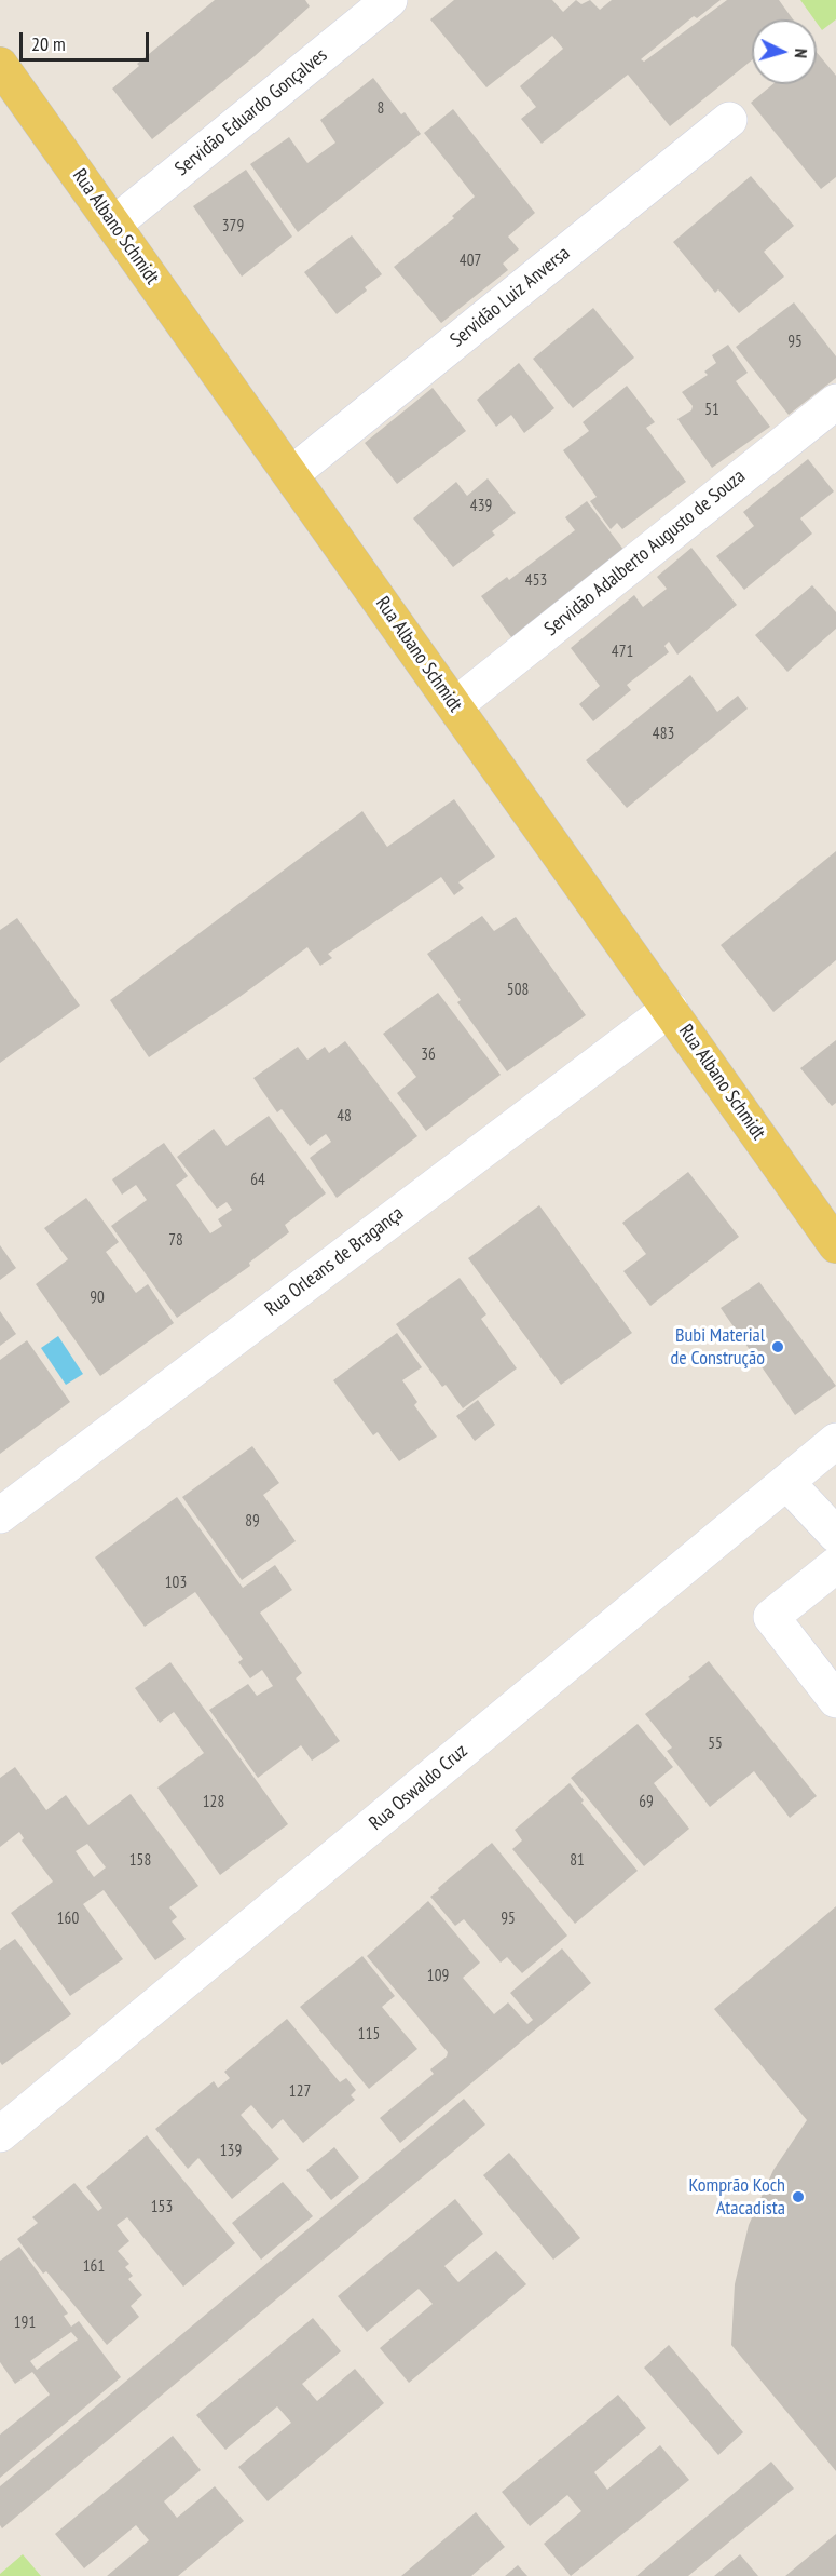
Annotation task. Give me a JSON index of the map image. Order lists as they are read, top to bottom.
{
  "streets": {
    "main road": ["Rua Albano Schmidt"],
    "street": [
      "Servidão Eduardo Gonçalves",
      "Servidão Luiz Anversa",
      "Servidão Adalberto Augusto de Souza",
      "Rua Orleans de Bragança",
      "Rua Oswaldo Cruz"
    ]
  },
  "crossings": [
    ["Servidão Eduardo Gonçalves", "Rua Albano Schmidt"],
    ["Rua Albano Schmidt", "Servidão Luiz Anversa"],
    ["Rua Albano Schmidt", "Servidão Adalberto Augusto de Souza"],
    ["Rua Albano Schmidt", "Rua Orleans de Bragança"]
  ],
  "places": ["Bubi Material de Construção", "Komprão Koch Atacadista"],
  "house_numbers": [
    "8",
    "379",
    "407",
    "95",
    "51",
    "439",
    "453",
    "471",
    "483",
    "508",
    "36",
    "48",
    "64",
    "78",
    "90",
    "89",
    "103",
    "55",
    "128",
    "69",
    "158",
    "81",
    "160",
    "95",
    "109",
    "115",
    "127",
    "139",
    "153",
    "161",
    "191"
  ],
  "scale_bar": "20 m",
  "north": "right"
}
